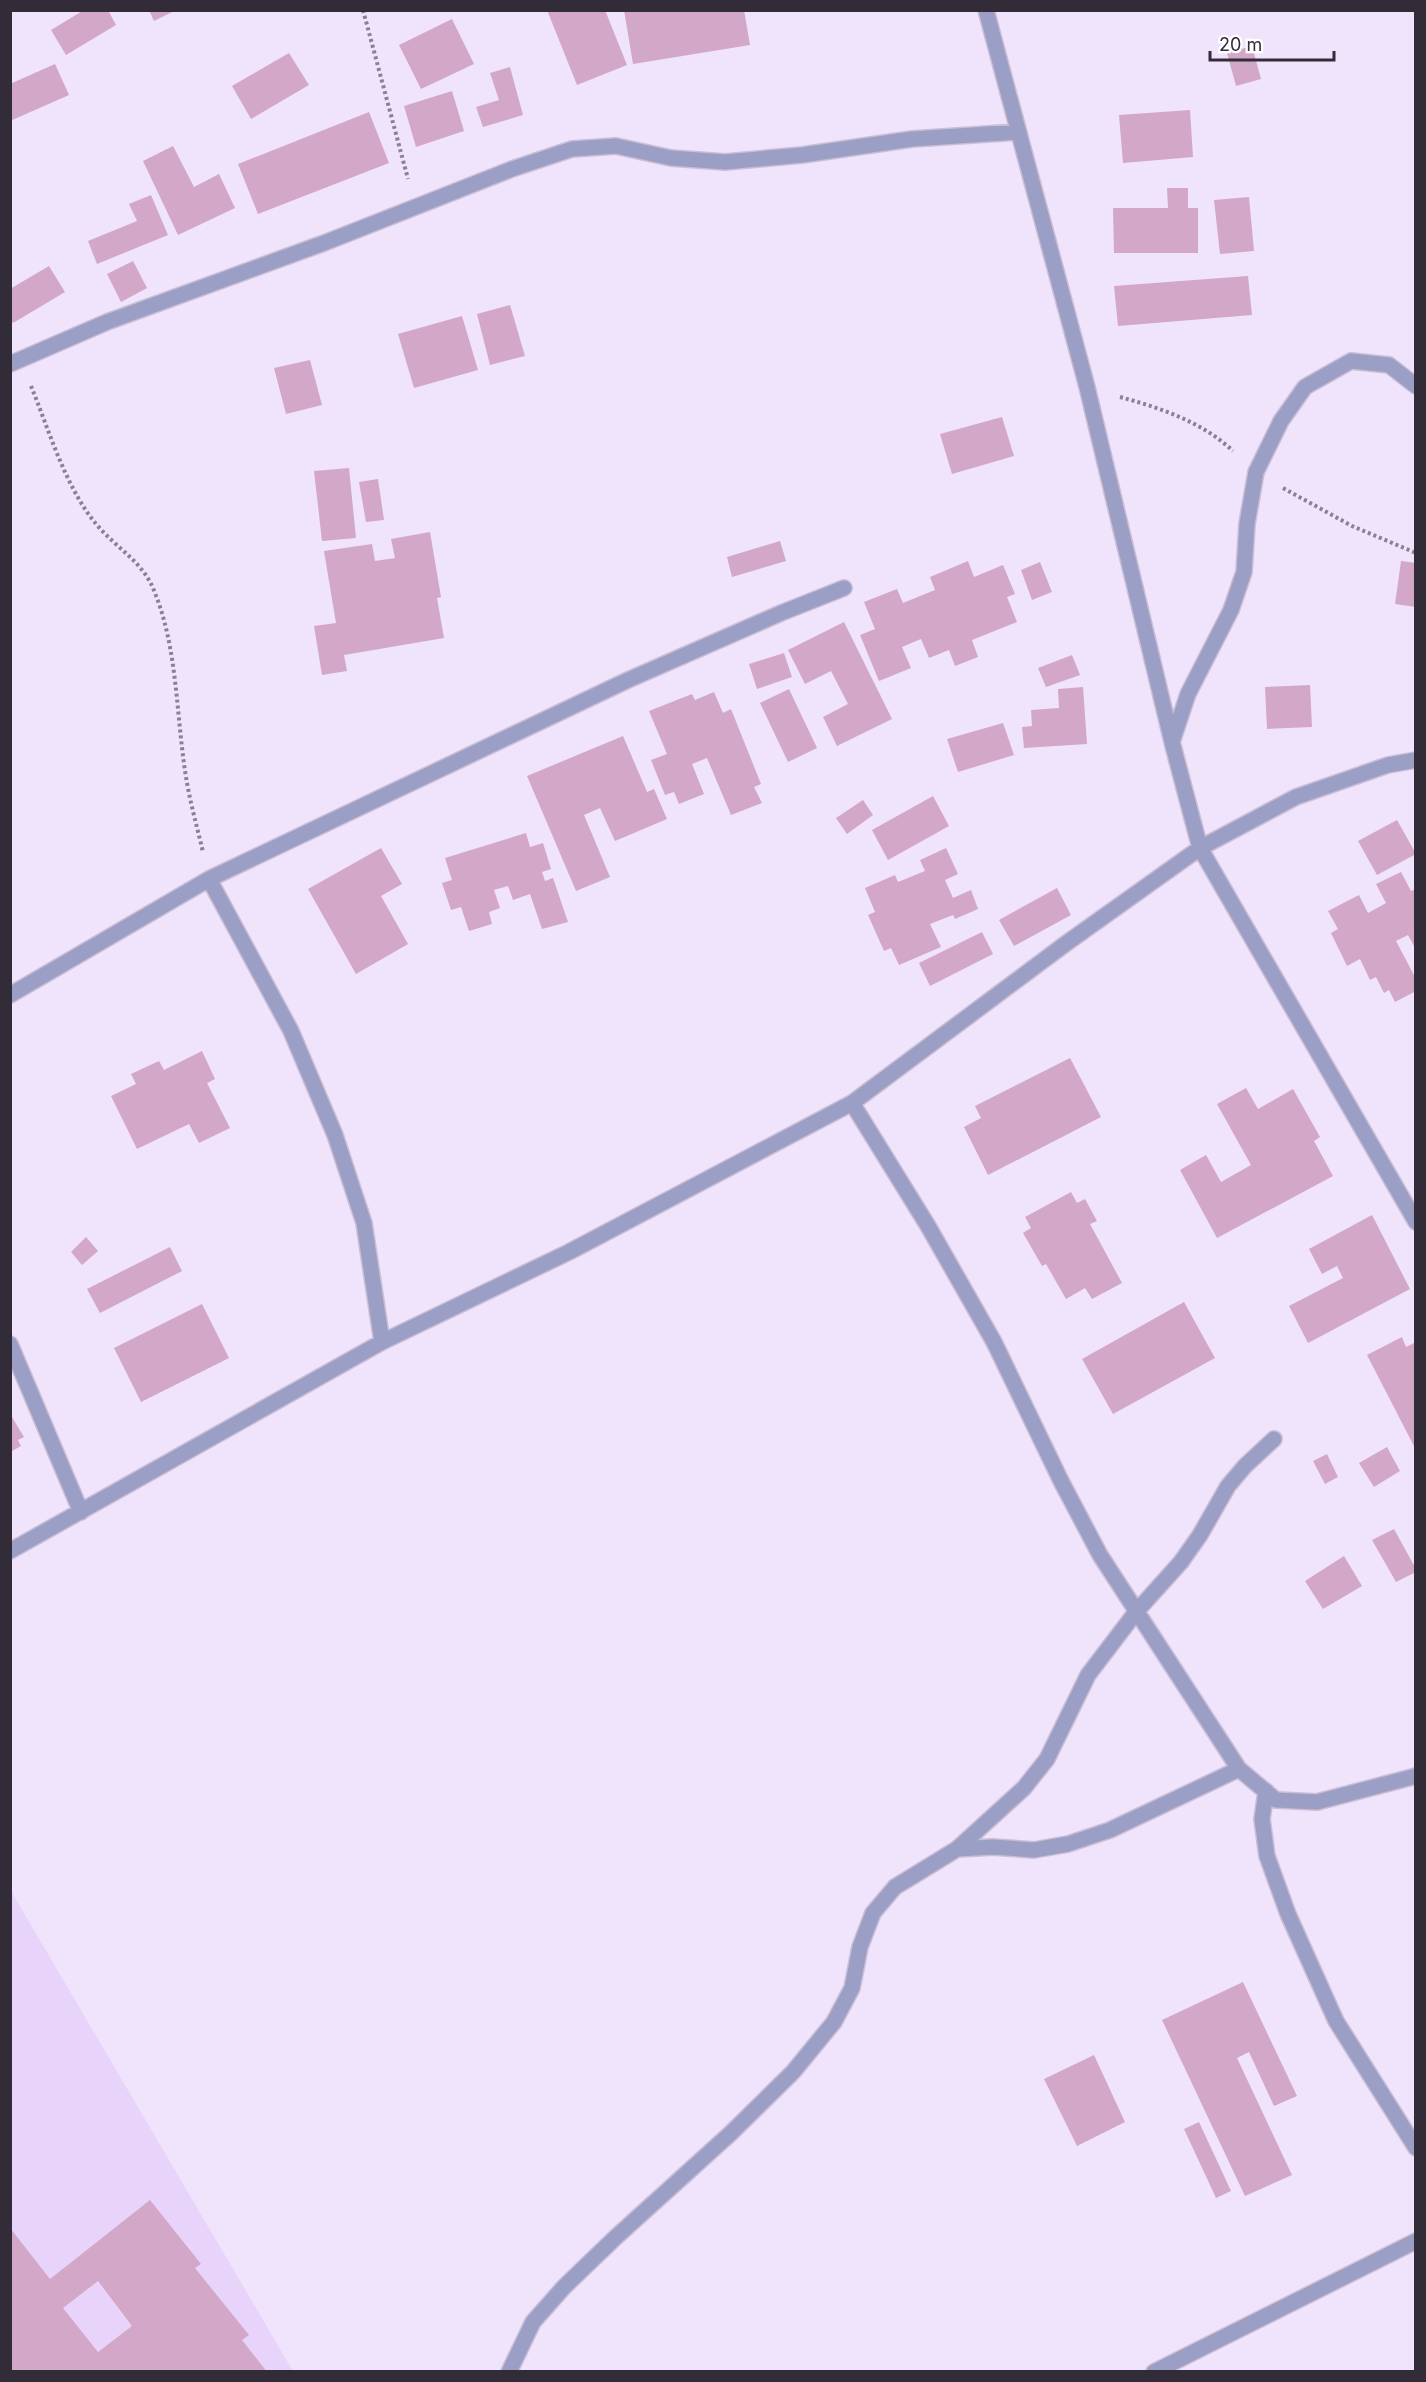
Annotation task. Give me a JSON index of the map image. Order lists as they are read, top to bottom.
{
  "scale_bar": "20 m"
}
